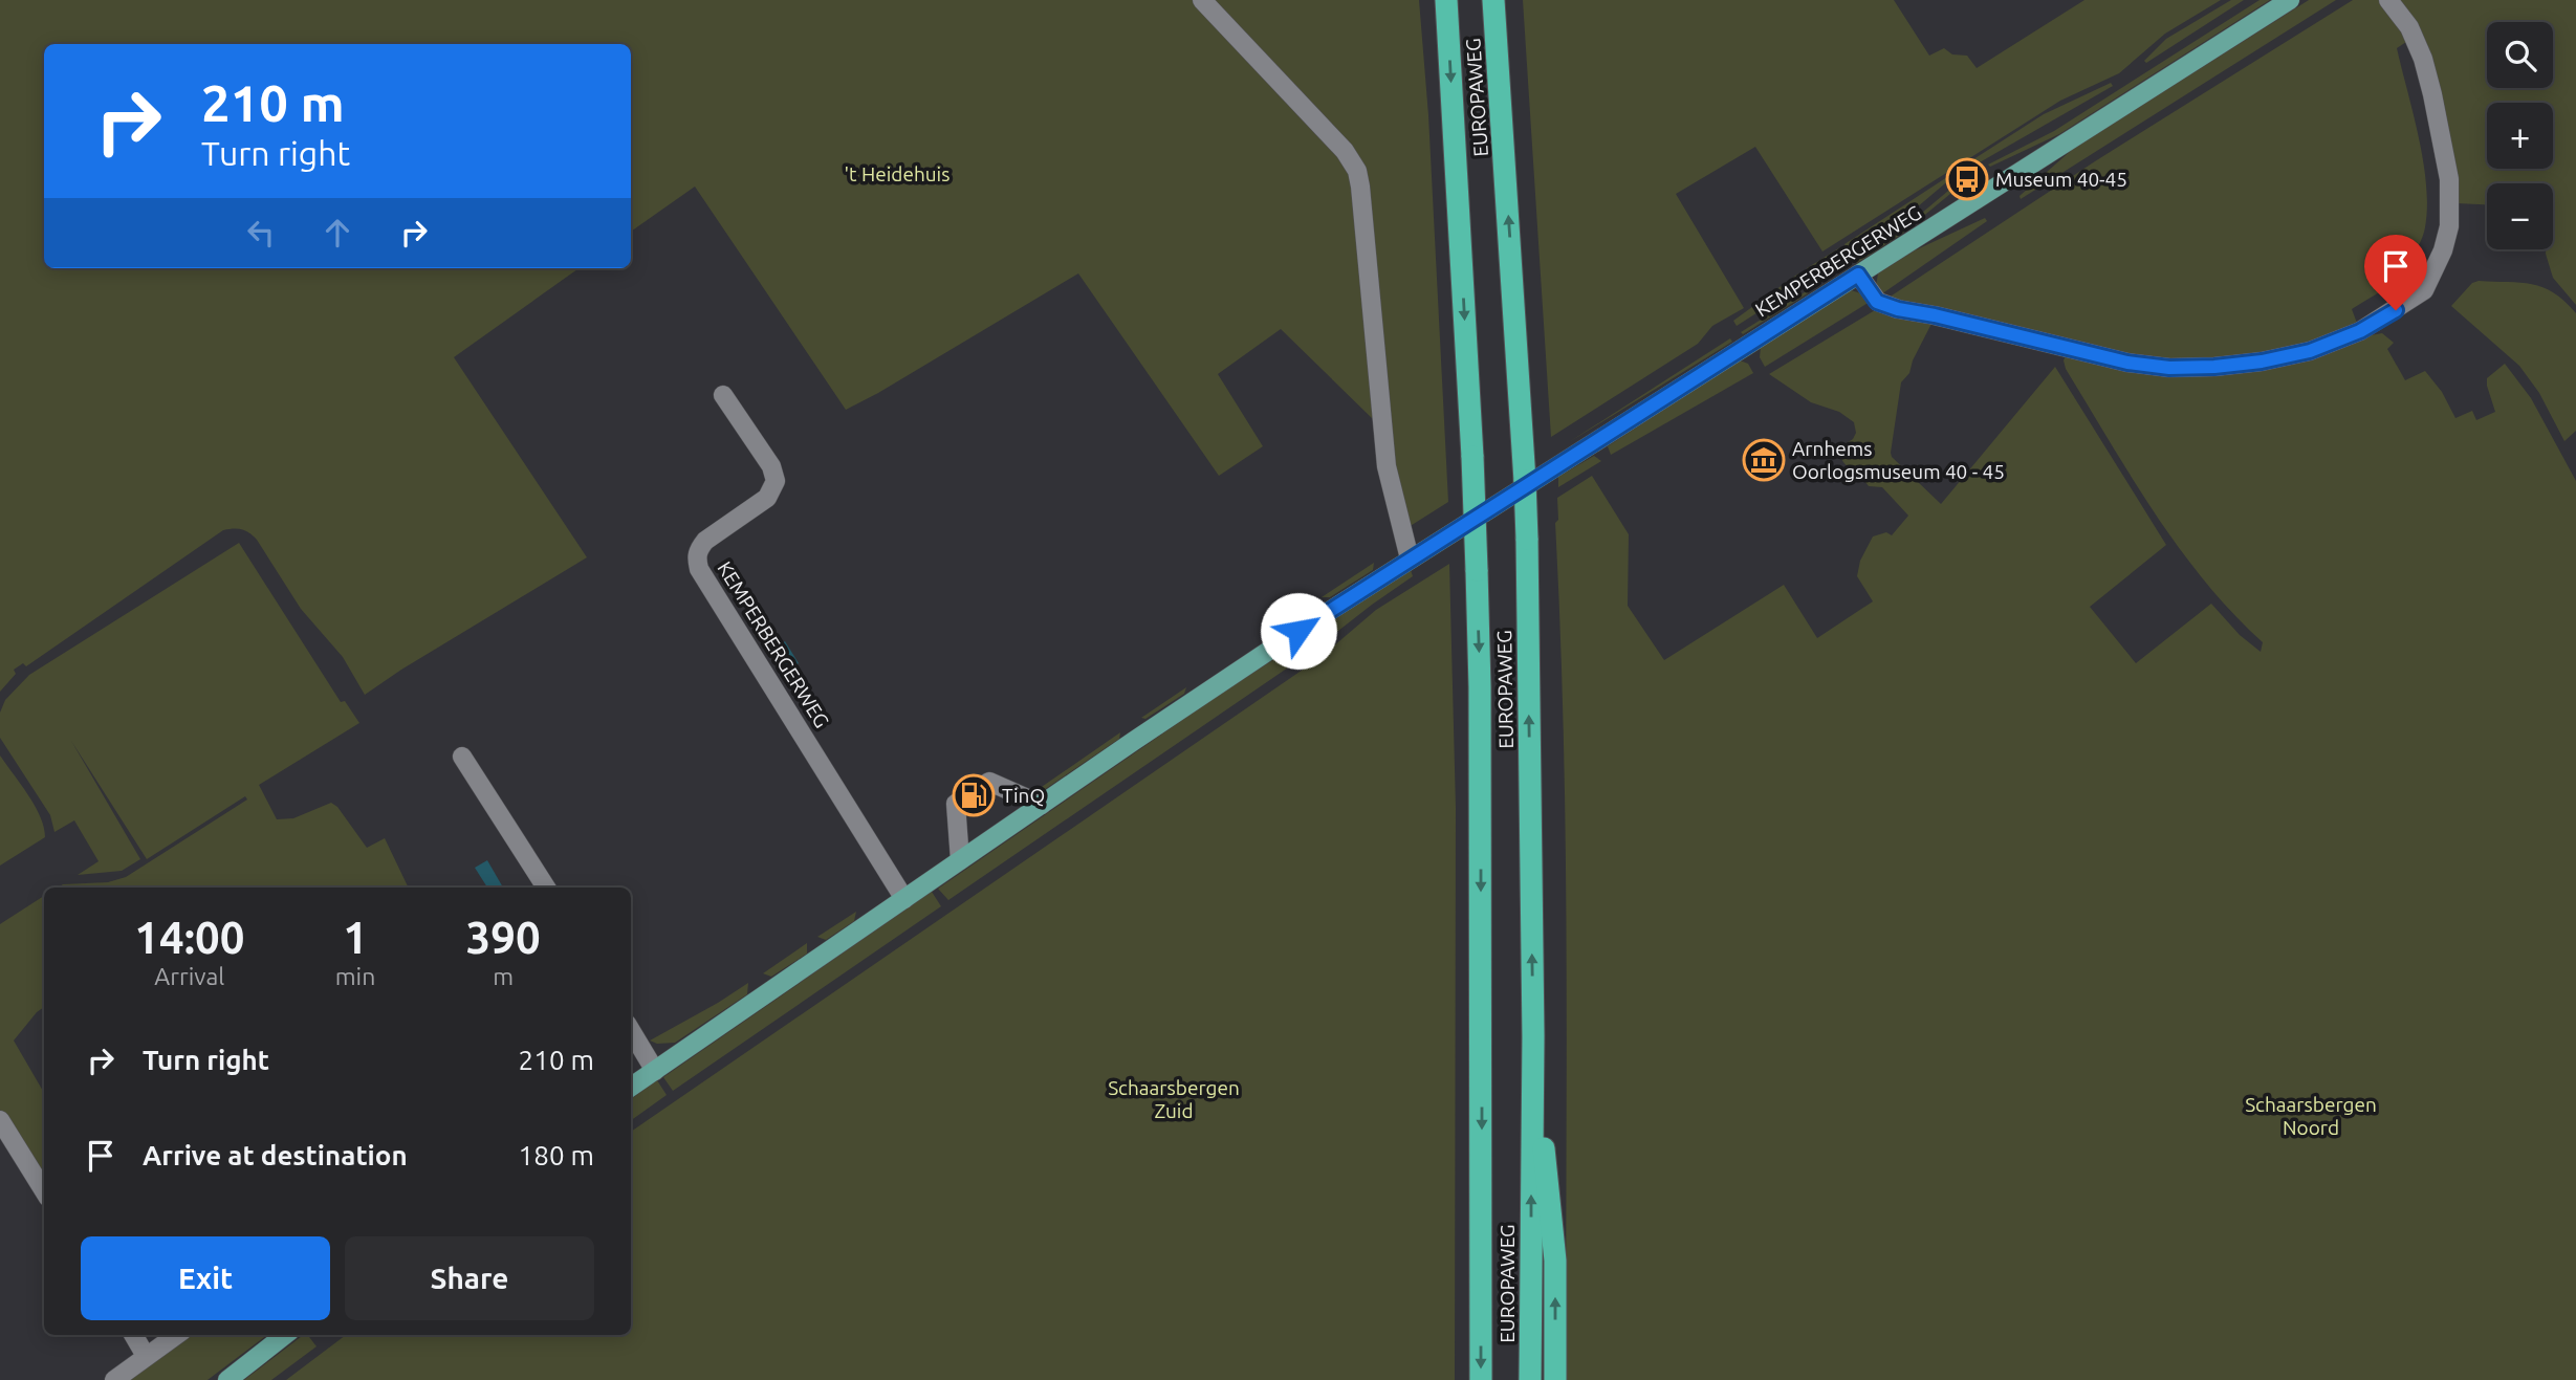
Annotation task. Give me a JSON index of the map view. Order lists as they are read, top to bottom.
{
  "streets": {
    "highway": ["EUROPAWEG"],
    "main road": ["KEMPERBERGERWEG"]
  },
  "parks": ["'t Heidehuis", "Schaarsbergen Zuid", "Schaarsbergen Noord"],
  "places": {
    "bus stop": ["Museum 40-45"],
    "museum": ["Arnhems Oorlogsmuseum 40 - 45"],
    "fuel station": ["TinQ"]
  },
  "page": {
    "map_buttons": ["+", "−"],
    "turn": ["210 m", "Turn right"],
    "eta": [
      "14:00",
      "Arrival",
      "1",
      "min",
      "390",
      "m"
    ],
    "list": [
      {
        "name": "Turn right",
        "value": "210 m"
      },
      {
        "name": "Arrive at destination",
        "value": "180 m"
      }
    ],
    "buttons": ["Exit", "Share"]
  }
}
